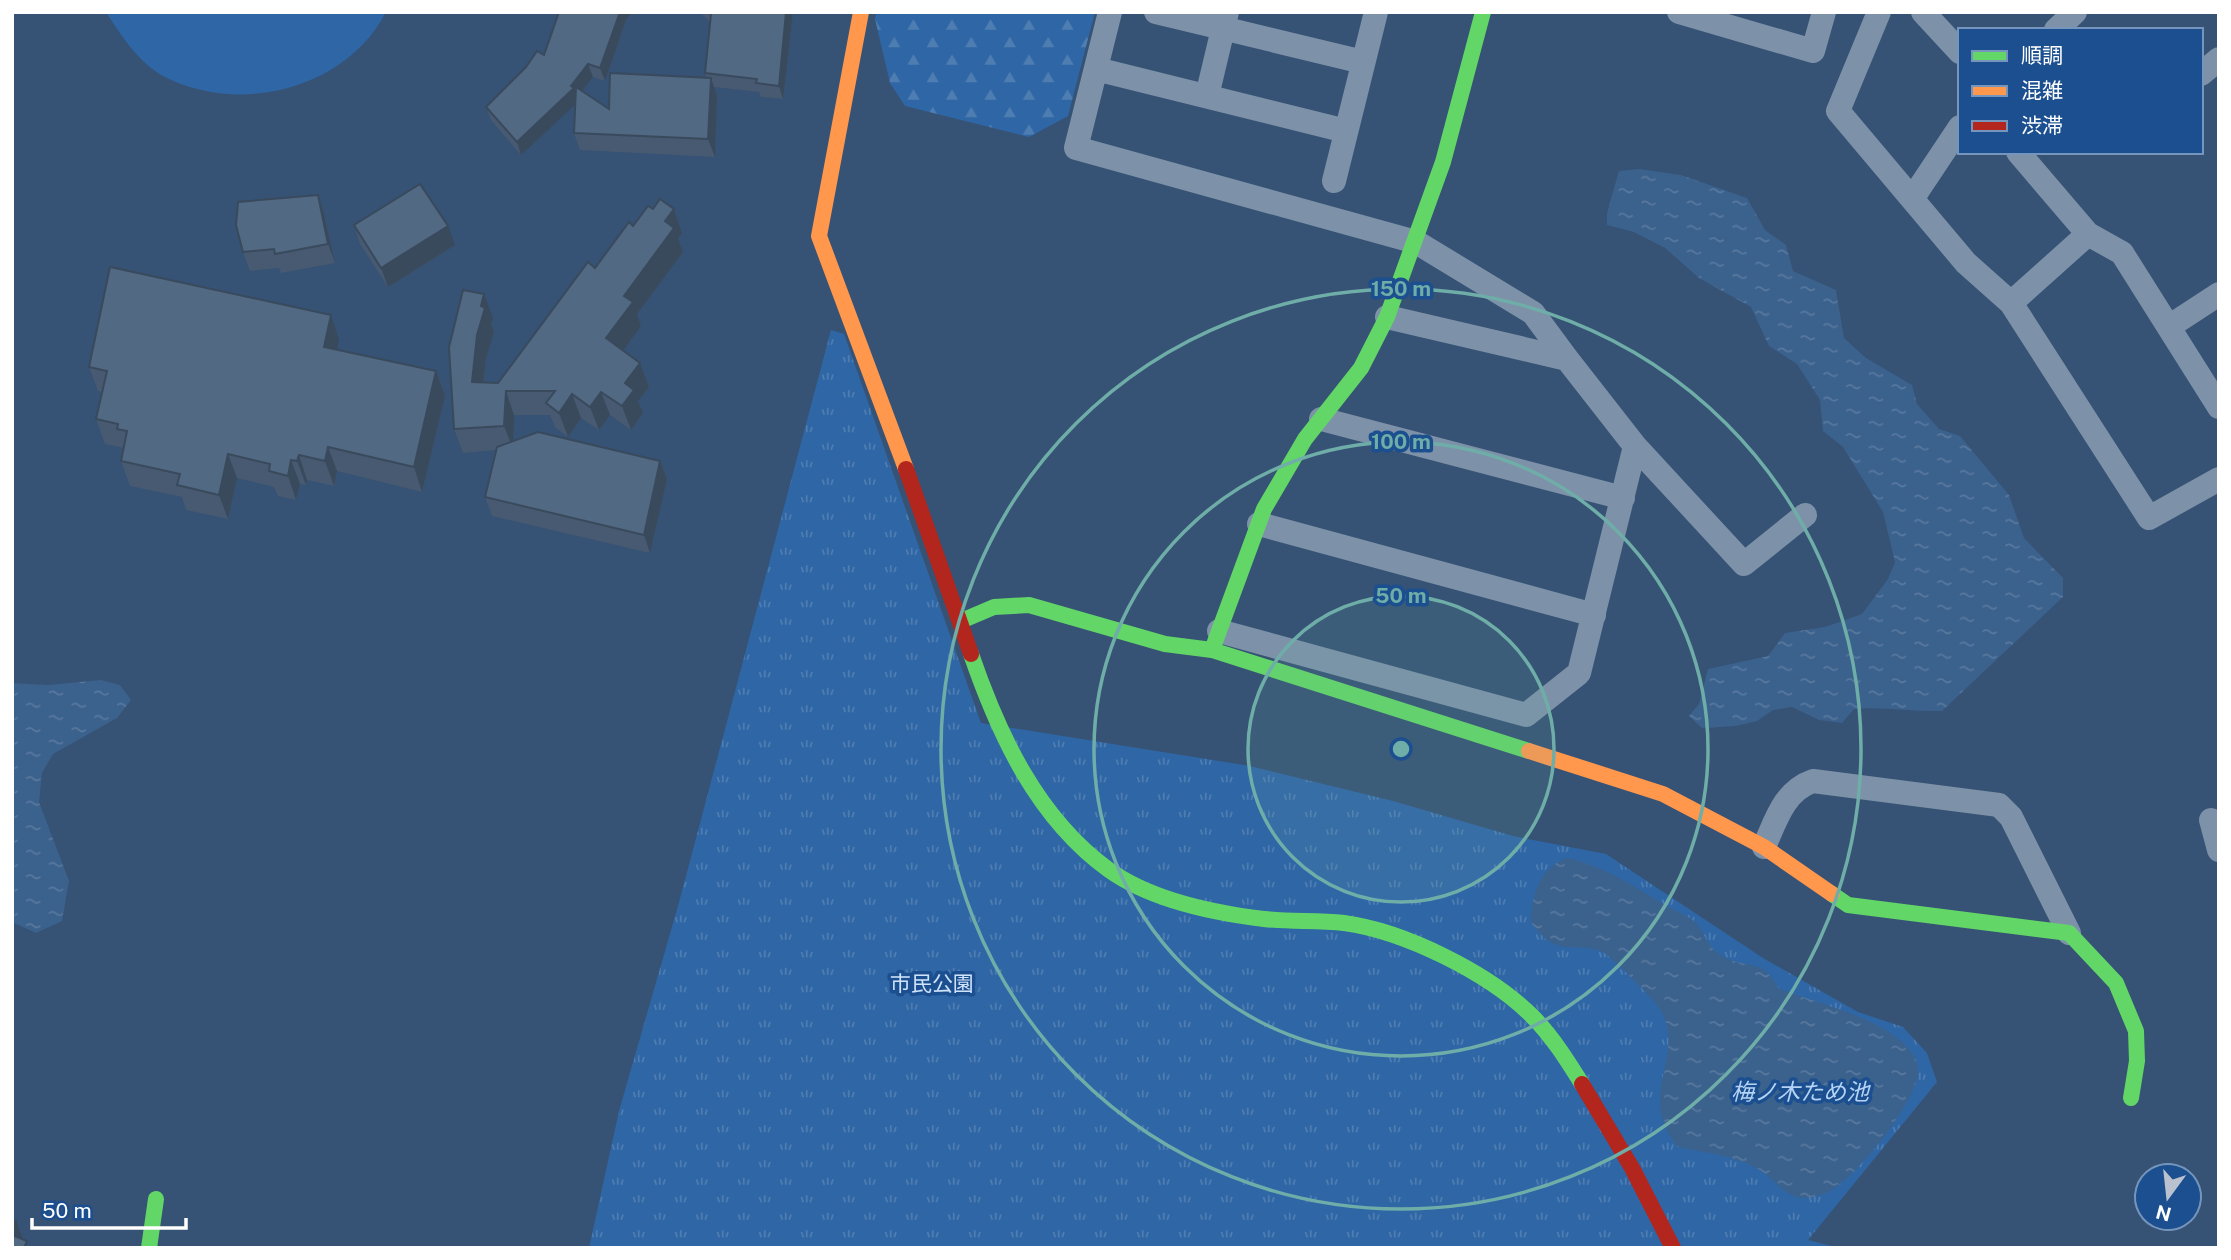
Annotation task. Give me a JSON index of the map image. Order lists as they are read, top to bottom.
{
  "water": ["梅ノ木ため池"],
  "parks": ["市民公園"],
  "legend": ["順調", "混雑", "渋滞"],
  "scale_bar": "50 m",
  "north": "bottom",
  "rings": ["150 m", "100 m", "50 m"]
}
